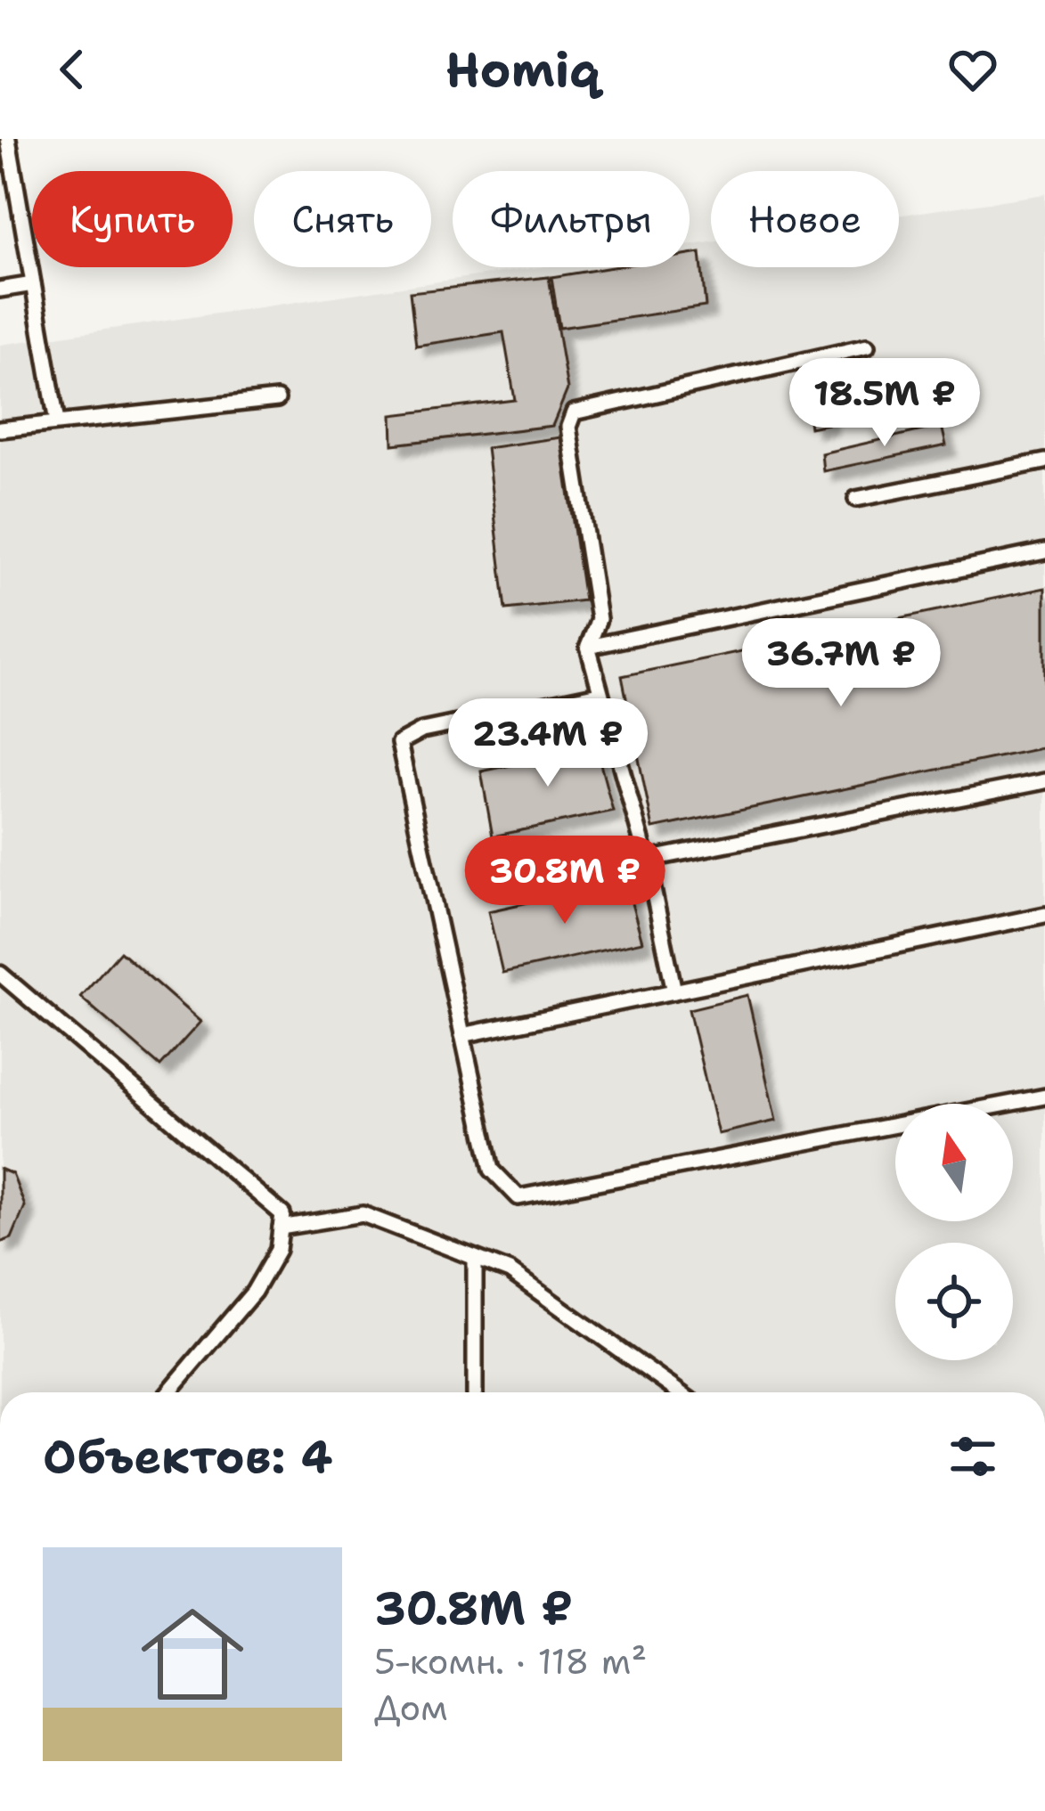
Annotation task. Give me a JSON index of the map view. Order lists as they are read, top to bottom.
{
  "north": "top",
  "page": {
    "header": "Homiq",
    "chip": [
      "Купить",
      "Снять",
      "Фильтры",
      "Новое"
    ],
    "price": [
      "18.5M ₽",
      "36.7M ₽",
      "23.4M ₽",
      "30.8M ₽"
    ],
    "heading": "Объектов: 4",
    "list": [
      {
        "name": "30.8M ₽",
        "note": "5-комн. · 118 m² · Дом"
      }
    ]
  }
}
